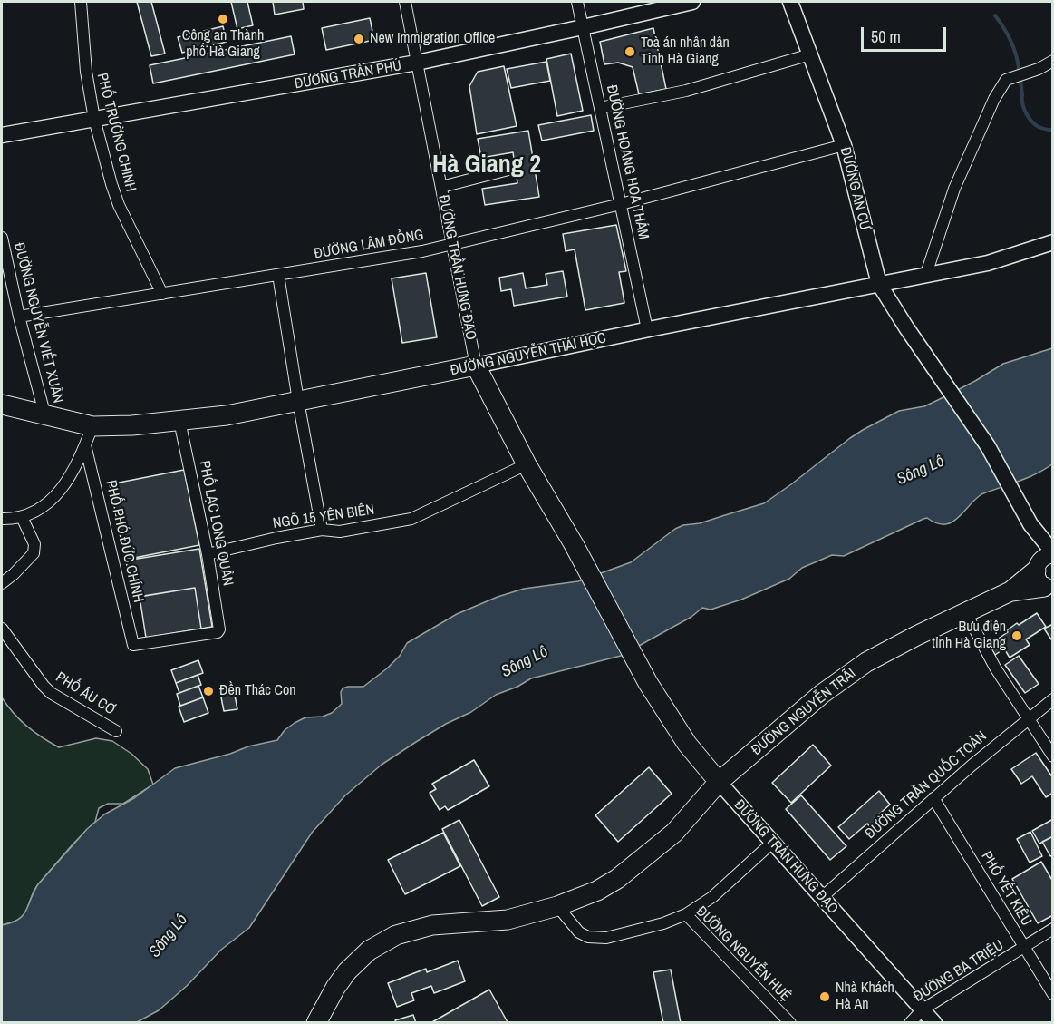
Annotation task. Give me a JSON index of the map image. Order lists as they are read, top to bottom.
{
  "streets": {
    "highway": ["ĐƯỜNG TRẦN HƯNG ĐẠO", "ĐƯỜNG NGUYỄN THÁI HỌC", "ĐƯỜNG NGUYỄN TRÃI"],
    "main road": ["ĐƯỜNG TRẦN PHÚ", "ĐƯỜNG AN CƯ"],
    "street": [
      "PHỐ TRƯỜNG CHINH",
      "ĐƯỜNG HOÀNG HOA THÁM",
      "ĐƯỜNG LÂM ĐỒNG",
      "ĐƯỜNG NGUYỄN VIẾT XUÂN",
      "NGÕ 15 YÊN BIÊN",
      "PHỐ LẠC LONG QUÂN",
      "PHỐ PHÓ ĐỨC CHÍNH",
      "PHỐ ÂU CƠ",
      "ĐƯỜNG TRẦN QUỐC TOẢN",
      "PHỐ YẾT KIÊU",
      "ĐƯỜNG NGUYỄN HUỆ",
      "ĐƯỜNG BÀ TRIỆU"
    ]
  },
  "crossings": [
    ["ĐƯỜNG TRẦN PHÚ", "PHỐ TRƯỜNG CHINH"],
    ["ĐƯỜNG TRẦN PHÚ", "ĐƯỜNG HOÀNG HOA THÁM"],
    ["ĐƯỜNG TRẦN PHÚ", "ĐƯỜNG TRẦN HƯNG ĐẠO"],
    ["PHỐ TRƯỜNG CHINH", "ĐƯỜNG LÂM ĐỒNG"],
    ["ĐƯỜNG HOÀNG HOA THÁM", "ĐƯỜNG LÂM ĐỒNG"],
    ["ĐƯỜNG HOÀNG HOA THÁM", "ĐƯỜNG NGUYỄN THÁI HỌC"],
    ["ĐƯỜNG AN CƯ", "ĐƯỜNG LÂM ĐỒNG"],
    ["ĐƯỜNG AN CƯ", "ĐƯỜNG NGUYỄN THÁI HỌC"],
    ["ĐƯỜNG AN CƯ", "ĐƯỜNG NGUYỄN TRÃI"],
    ["ĐƯỜNG LÂM ĐỒNG", "ĐƯỜNG TRẦN HƯNG ĐẠO"],
    ["ĐƯỜNG LÂM ĐỒNG", "ĐƯỜNG NGUYỄN VIẾT XUÂN"],
    ["ĐƯỜNG TRẦN HƯNG ĐẠO", "ĐƯỜNG NGUYỄN THÁI HỌC"],
    ["ĐƯỜNG TRẦN HƯNG ĐẠO", "NGÕ 15 YÊN BIÊN"],
    ["ĐƯỜNG TRẦN HƯNG ĐẠO", "ĐƯỜNG NGUYỄN TRÃI"],
    ["ĐƯỜNG TRẦN HƯNG ĐẠO", "ĐƯỜNG TRẦN QUỐC TOẢN"],
    ["ĐƯỜNG TRẦN HƯNG ĐẠO", "ĐƯỜNG BÀ TRIỆU"],
    ["ĐƯỜNG NGUYỄN VIẾT XUÂN", "ĐƯỜNG NGUYỄN THÁI HỌC"],
    ["ĐƯỜNG NGUYỄN THÁI HỌC", "PHỐ LẠC LONG QUÂN"],
    ["NGÕ 15 YÊN BIÊN", "PHỐ LẠC LONG QUÂN"],
    ["PHỐ LẠC LONG QUÂN", "PHỐ PHÓ ĐỨC CHÍNH"],
    ["ĐƯỜNG NGUYỄN TRÃI", "ĐƯỜNG NGUYỄN HUỆ"],
    ["ĐƯỜNG TRẦN QUỐC TOẢN", "PHỐ YẾT KIÊU"],
    ["PHỐ YẾT KIÊU", "ĐƯỜNG BÀ TRIỆU"]
  ],
  "districts": ["Hà Giang 2"],
  "water": ["Sông Lô"],
  "places": [
    "Công an Thành phố Hà Giang",
    "New Immigration Office",
    "Toà án nhân dân Tỉnh Hà Giang",
    "Bưu điện tỉnh Hà Giang",
    "Đền Thác Con",
    "Nhà Khách Hà An"
  ],
  "scale_bar": "50 m"
}
